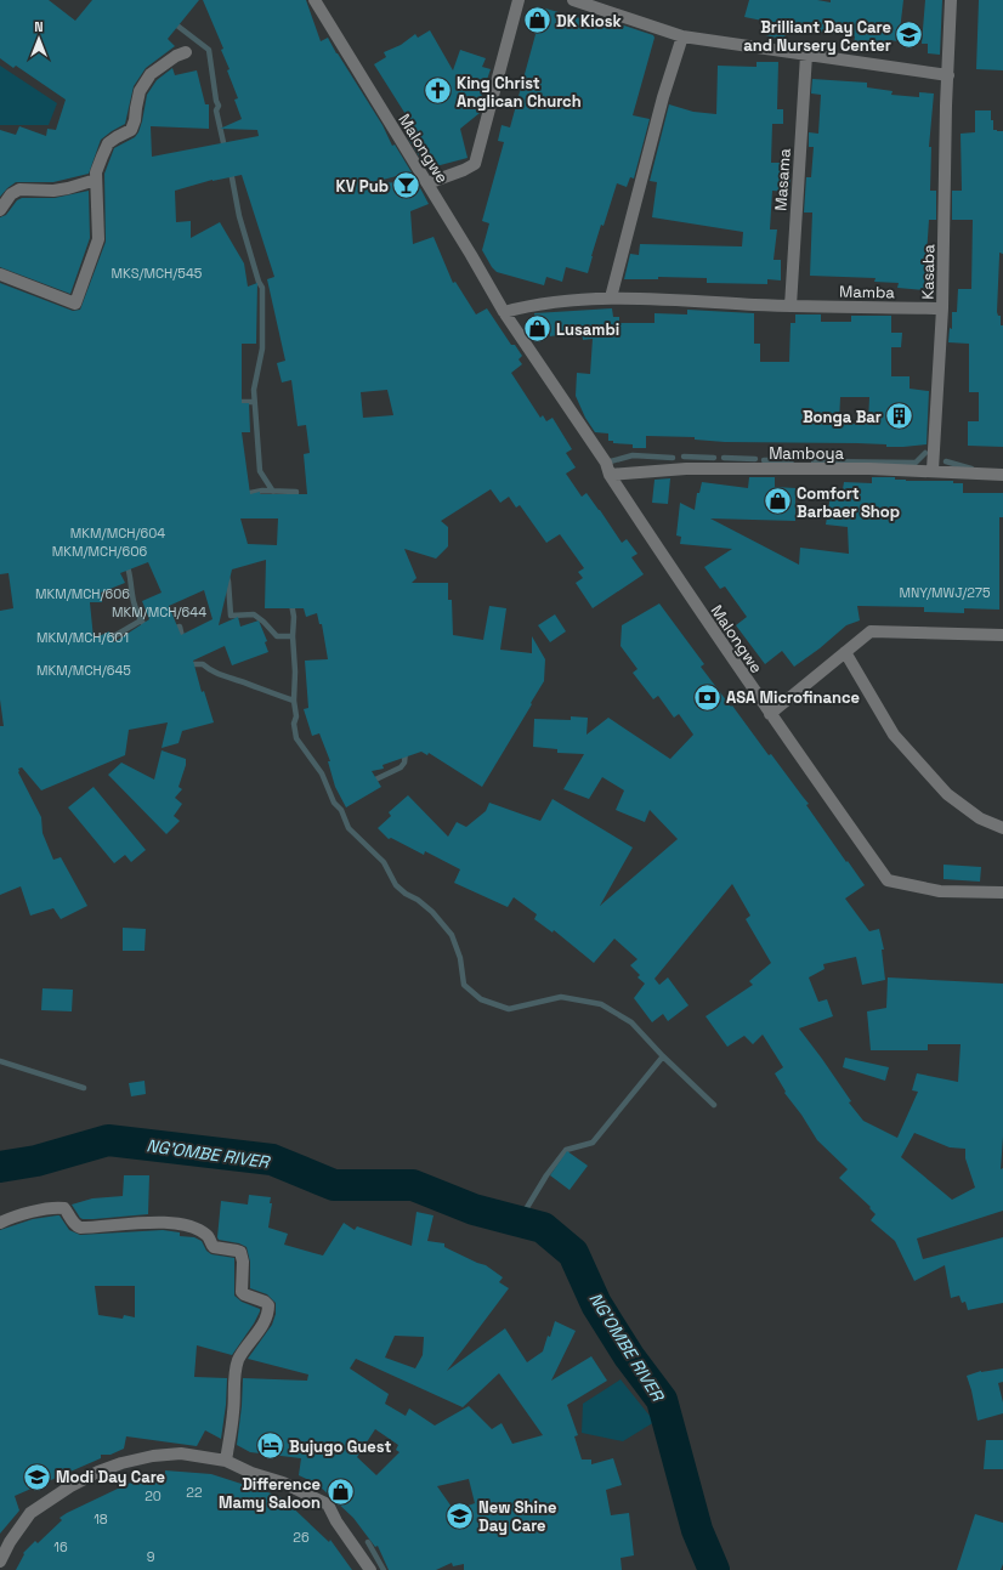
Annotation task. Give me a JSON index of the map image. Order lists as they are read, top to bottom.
{
  "streets": {
    "street": [
      "Malongwe",
      "Masama",
      "Kasaba",
      "Mamba",
      "Mamboya"
    ]
  },
  "crossings": [
    ["Malongwe", "Mamboya"],
    ["Masama", "Mamba"],
    ["Kasaba", "Mamba"],
    ["Kasaba", "Mamboya"]
  ],
  "water": ["NG'OMBE RIVER"],
  "places": {
    "shop": [
      "DK Kiosk",
      "Lusambi",
      "Comfort Barbaer Shop",
      "Difference Mamy Saloon"
    ],
    "school or university": ["Brilliant Day Care and Nursery Center", "Modi Day Care", "New Shine Day Care"],
    "church": ["King Christ Anglican Church"],
    "bar": ["KV Pub"],
    "building": ["Bonga Bar"],
    "bank": ["ASA Microfinance"],
    "hotel": ["Bujugo Guest"]
  },
  "house_numbers": [
    "MKS/MCH/545",
    "MKM/MCH/604",
    "MKM/MCH/6O6",
    "MNY/MWJ/275",
    "MKM/MCH/606",
    "MKM/MCH/644",
    "MKM/MCH/601",
    "MKM/MCH/645",
    "22",
    "20",
    "18",
    "26",
    "16",
    "9"
  ],
  "north": "top"
}
